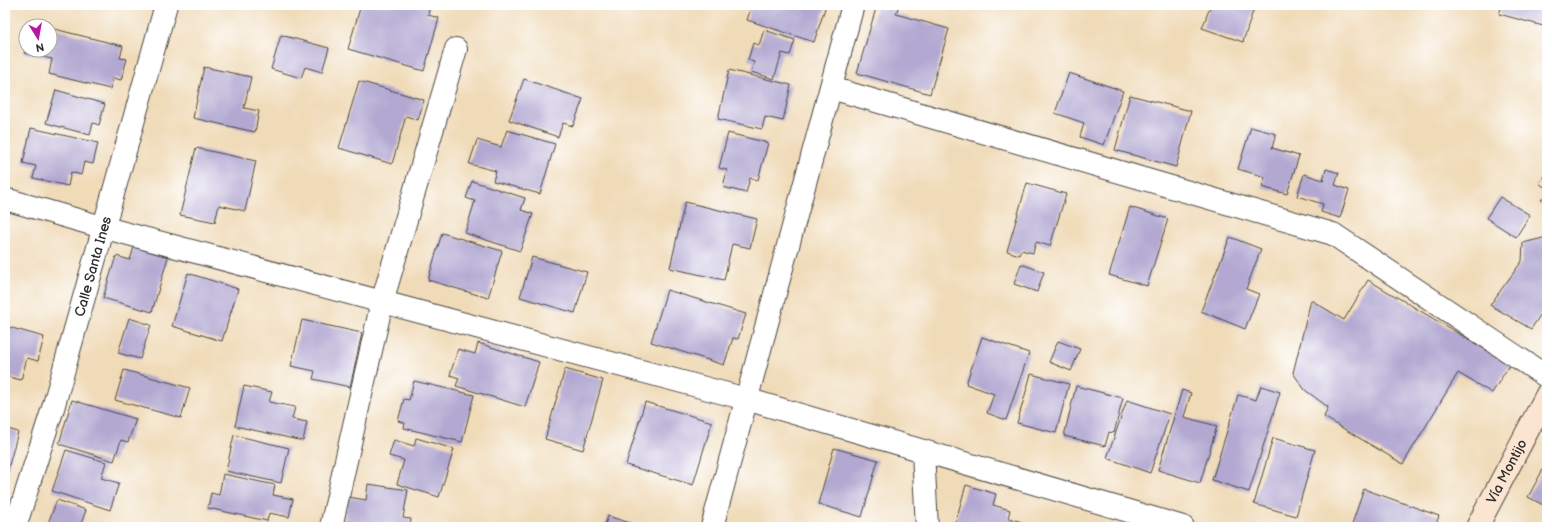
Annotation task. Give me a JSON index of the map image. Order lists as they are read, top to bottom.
{
  "streets": {
    "main road": ["Vía Montijo"],
    "street": ["Calle Santa Ines"]
  },
  "north": "bottom"
}
